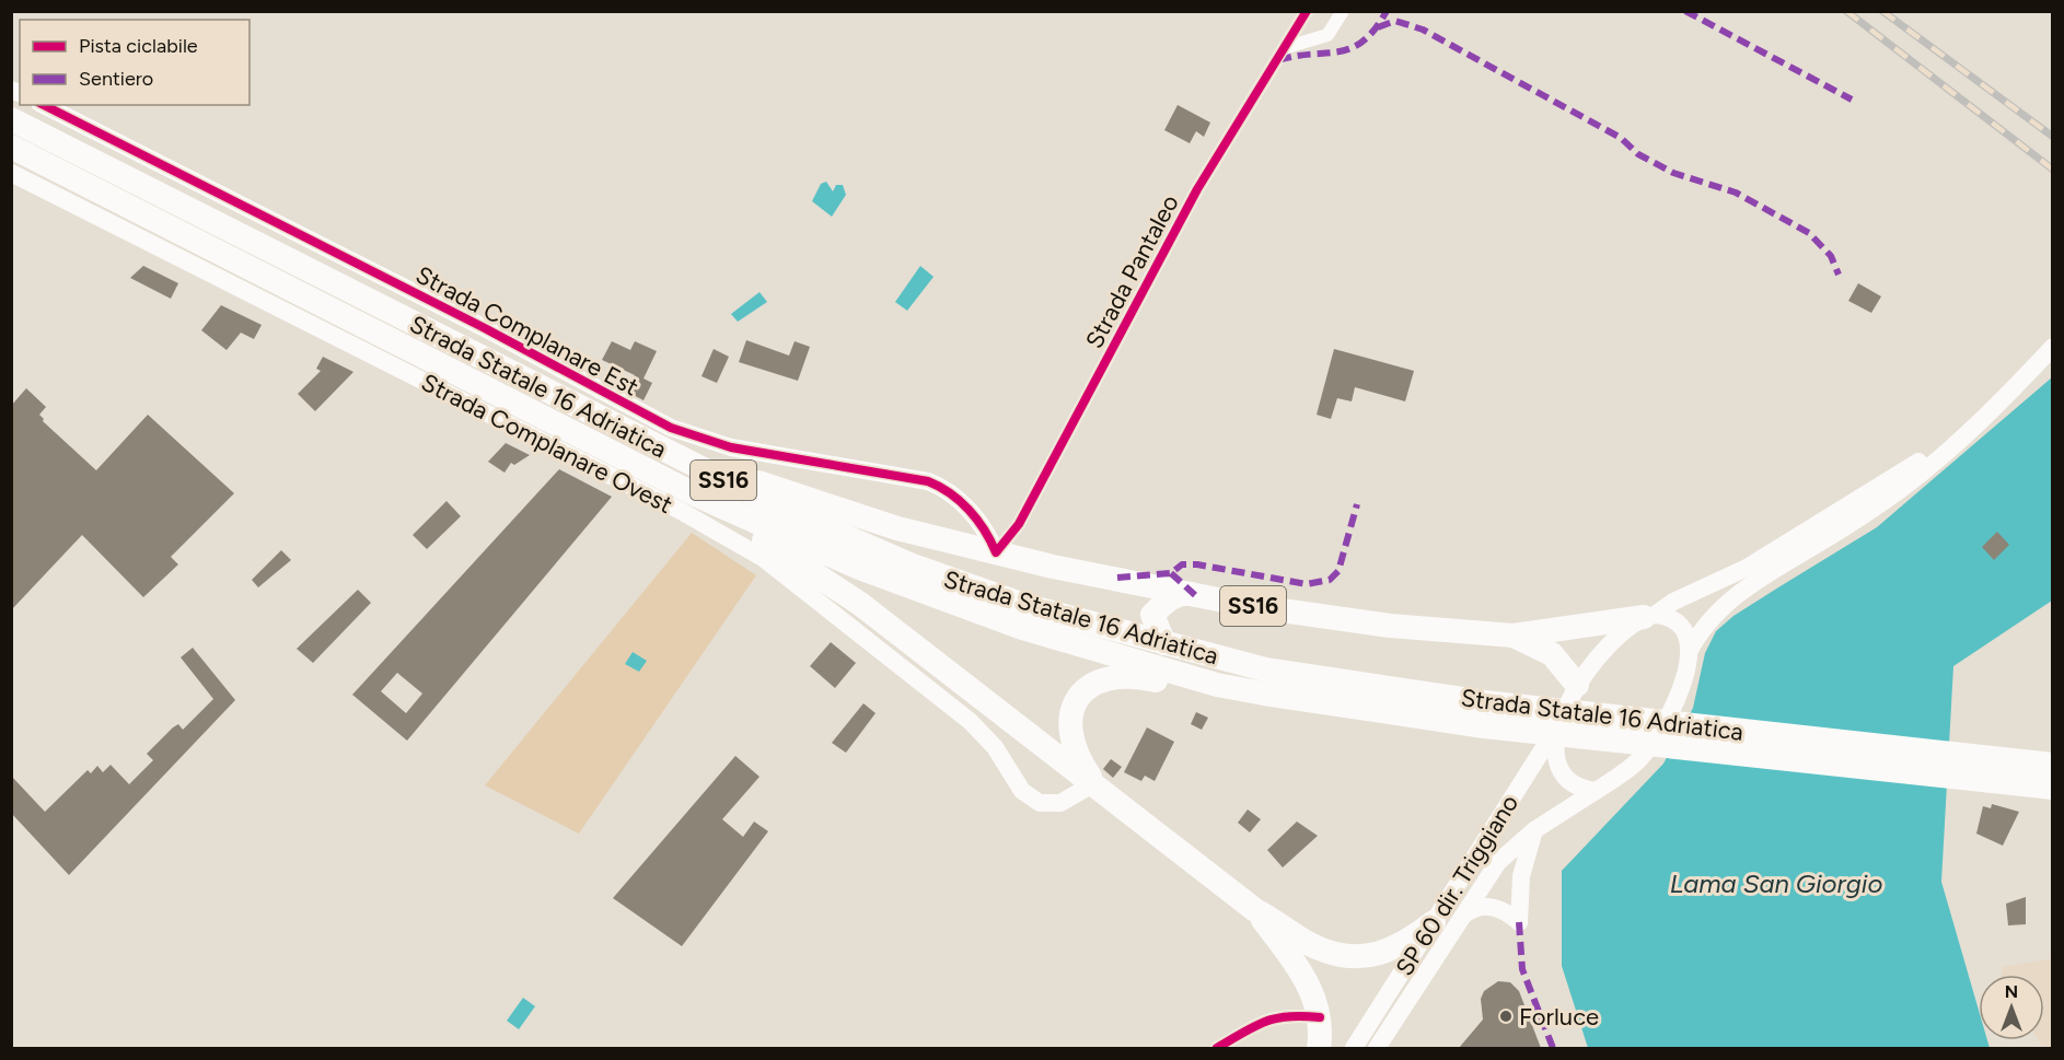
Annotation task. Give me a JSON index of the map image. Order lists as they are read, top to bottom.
{
  "streets": {
    "highway": ["Strada Statale 16 Adriatica", "SS16"],
    "street": [
      "Strada Pantaleo",
      "Strada Complanare Est",
      "Strada Complanare Ovest",
      "SP 60 dir. Triggiano"
    ]
  },
  "crossings": [
    ["Strada Pantaleo", "Strada Complanare Est"],
    ["Strada Pantaleo", "SS16"],
    ["Strada Complanare Est", "SS16"],
    ["Strada Statale 16 Adriatica", "SS16"],
    ["Strada Complanare Ovest", "SS16"],
    ["SS16", "SP 60 dir. Triggiano"]
  ],
  "water": ["Lama San Giorgio"],
  "places": ["Forluce"],
  "legend": ["Pista ciclabile", "Sentiero"],
  "north": "top"
}
